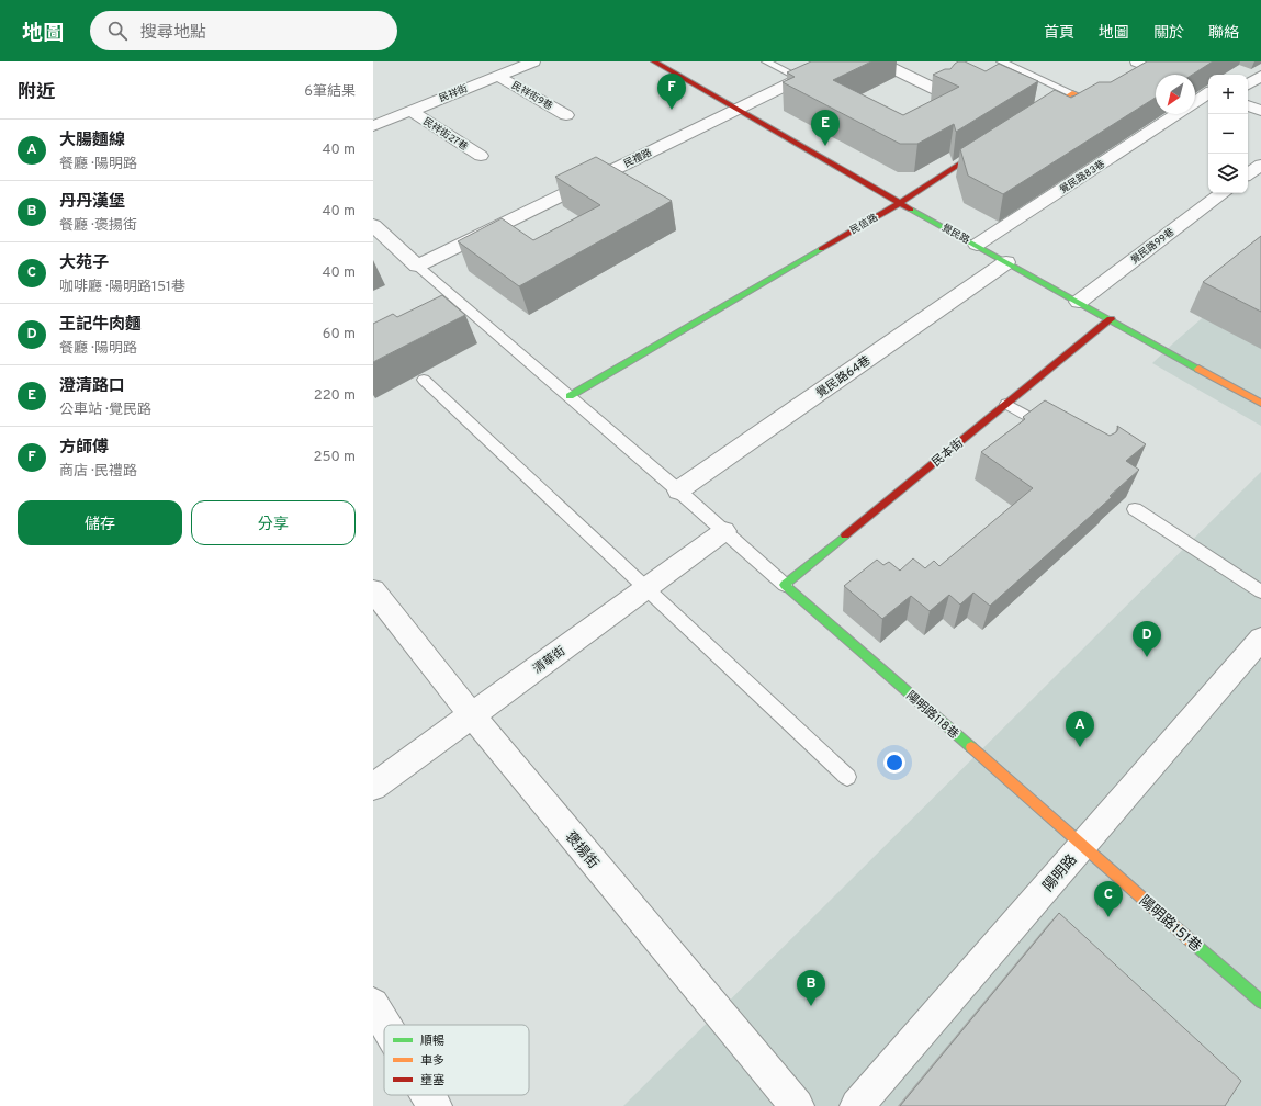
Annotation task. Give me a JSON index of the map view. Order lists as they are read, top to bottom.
{
  "streets": {
    "street": [
      "民祥街",
      "民祥街9巷",
      "民祥街27巷",
      "民禮路",
      "覺民路83巷",
      "民信路",
      "覺民路",
      "覺民路99巷",
      "覺民路64巷",
      "民本街",
      "清華街",
      "陽明路118巷",
      "褒揚街",
      "陽明路",
      "陽明路151巷"
    ]
  },
  "crossings": [
    ["民祥街", "民祥街9巷"],
    ["民祥街", "民祥街27巷"],
    ["民禮路", "覺民路"],
    ["覺民路83巷", "覺民路"],
    ["民信路", "覺民路"],
    ["覺民路", "覺民路99巷"],
    ["覺民路", "覺民路64巷"],
    ["覺民路", "民本街"],
    ["民本街", "陽明路118巷"],
    ["清華街", "褒揚街"],
    ["陽明路118巷", "陽明路"],
    ["陽明路118巷", "陽明路151巷"],
    ["陽明路", "陽明路151巷"]
  ],
  "legend": ["順暢", "車多", "壅塞"],
  "north": "bottom left",
  "page": {
    "header": "地圖",
    "search": "搜尋地點",
    "nav": [
      "首頁",
      "地圖",
      "關於",
      "聯絡"
    ],
    "heading": ["附近", "6筆結果"],
    "pins": [
      "F",
      "E",
      "D",
      "A",
      "C",
      "B"
    ],
    "map_buttons": ["+", "−"],
    "list": [
      {
        "mark": "A",
        "name": "大腸麵線",
        "note": "餐廳 · 陽明路",
        "value": "40 m"
      },
      {
        "mark": "B",
        "name": "丹丹漢堡",
        "note": "餐廳 · 褒揚街",
        "value": "40 m"
      },
      {
        "mark": "C",
        "name": "大苑子",
        "note": "咖啡廳 · 陽明路151巷",
        "value": "40 m"
      },
      {
        "mark": "D",
        "name": "王記牛肉麵",
        "note": "餐廳 · 陽明路",
        "value": "60 m"
      },
      {
        "mark": "E",
        "name": "澄清路口",
        "note": "公車站 · 覺民路",
        "value": "220 m"
      },
      {
        "mark": "F",
        "name": "方師傅",
        "note": "商店 · 民禮路",
        "value": "250 m"
      }
    ],
    "buttons": ["儲存", "分享"]
  }
}
